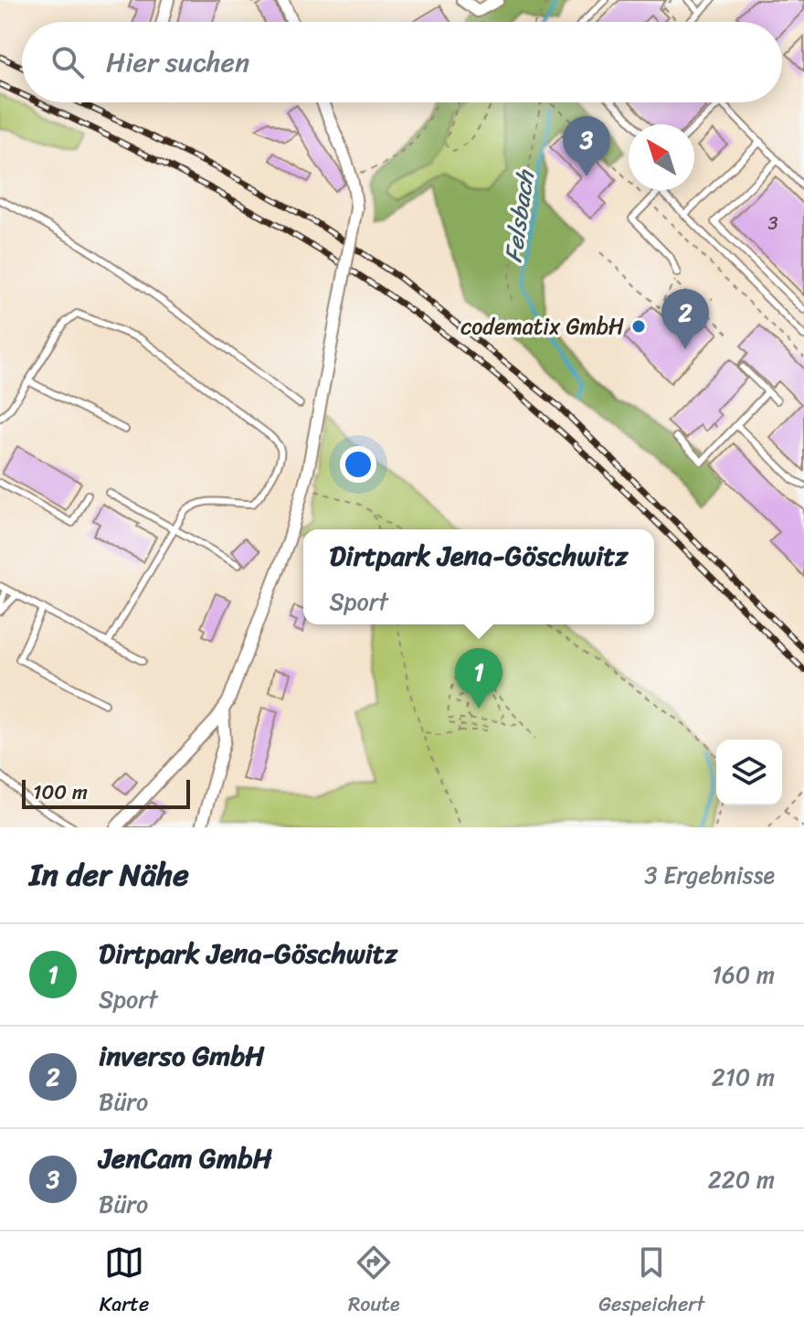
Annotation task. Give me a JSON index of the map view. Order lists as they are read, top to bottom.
{
  "water": ["Felsbach"],
  "places": ["codematix GmbH"],
  "house_numbers": ["3"],
  "scale_bar": "100 m",
  "north": "top left",
  "page": {
    "search": "Hier suchen",
    "pins": ["3", "2", "1"],
    "popup": ["Dirtpark Jena-Göschwitz", "Sport"],
    "scale": "100 m",
    "heading": ["In der Nähe", "3 Ergebnisse"],
    "list": [
      {
        "mark": "1",
        "name": "Dirtpark Jena-Göschwitz",
        "note": "Sport",
        "value": "160 m"
      },
      {
        "mark": "2",
        "name": "inverso GmbH",
        "note": "Büro",
        "value": "210 m"
      },
      {
        "mark": "3",
        "name": "JenCam GmbH",
        "note": "Büro",
        "value": "220 m"
      }
    ],
    "nav": ["Karte", "Route", "Gespeichert"]
  }
}
